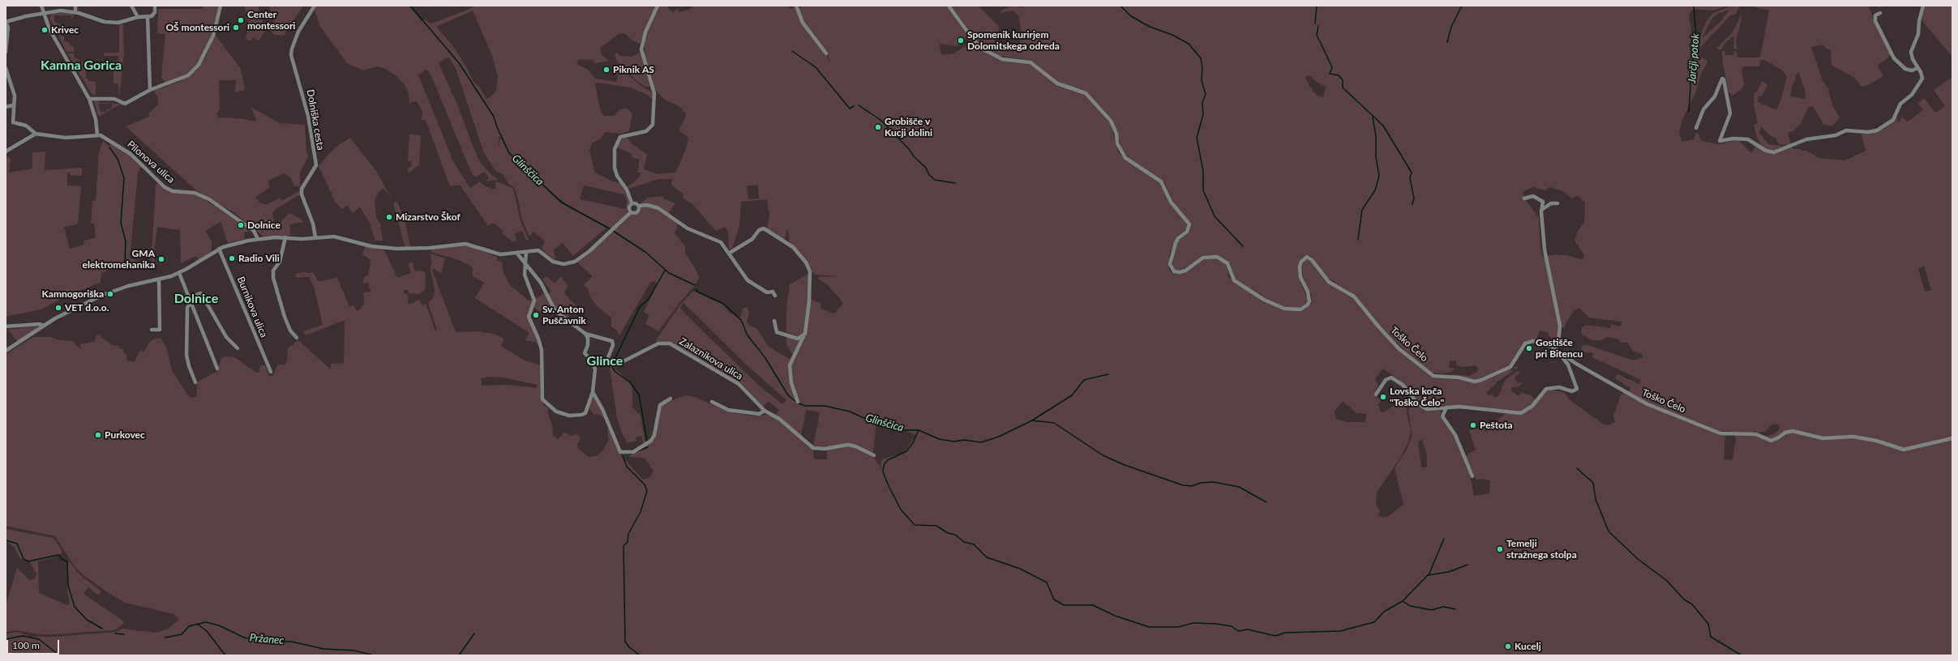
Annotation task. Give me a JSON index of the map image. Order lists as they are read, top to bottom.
{
  "streets": {
    "street": [
      "Dolniška cesta",
      "Pilonova ulica",
      "Burnikova ulica",
      "Toško Čelo",
      "Zalaznikova ulica"
    ]
  },
  "districts": ["Kamna Gorica", "Dolnice", "Glince"],
  "water": ["Jarčji potok", "Glinščica", "Pržanec"],
  "places": [
    "Center montessori",
    "OŠ montessori",
    "Krivec",
    "Spomenik kurirjem Dolomitskega odreda",
    "Piknik AS",
    "Grobišče v Kucji dolini",
    "Mizarstvo Škof",
    "Dolnice",
    "Radio Vili",
    "GMA elektromehanika",
    "Kamnogoriška",
    "VET d.o.o.",
    "Sv. Anton Puščavnik",
    "Gostišče pri Bitencu",
    "Lovska koča \"Toško Čelo\"",
    "Peštota",
    "Purkovec",
    "Temelji stražnega stolpa",
    "Kucelj"
  ],
  "scale_bar": "100 m"
}
